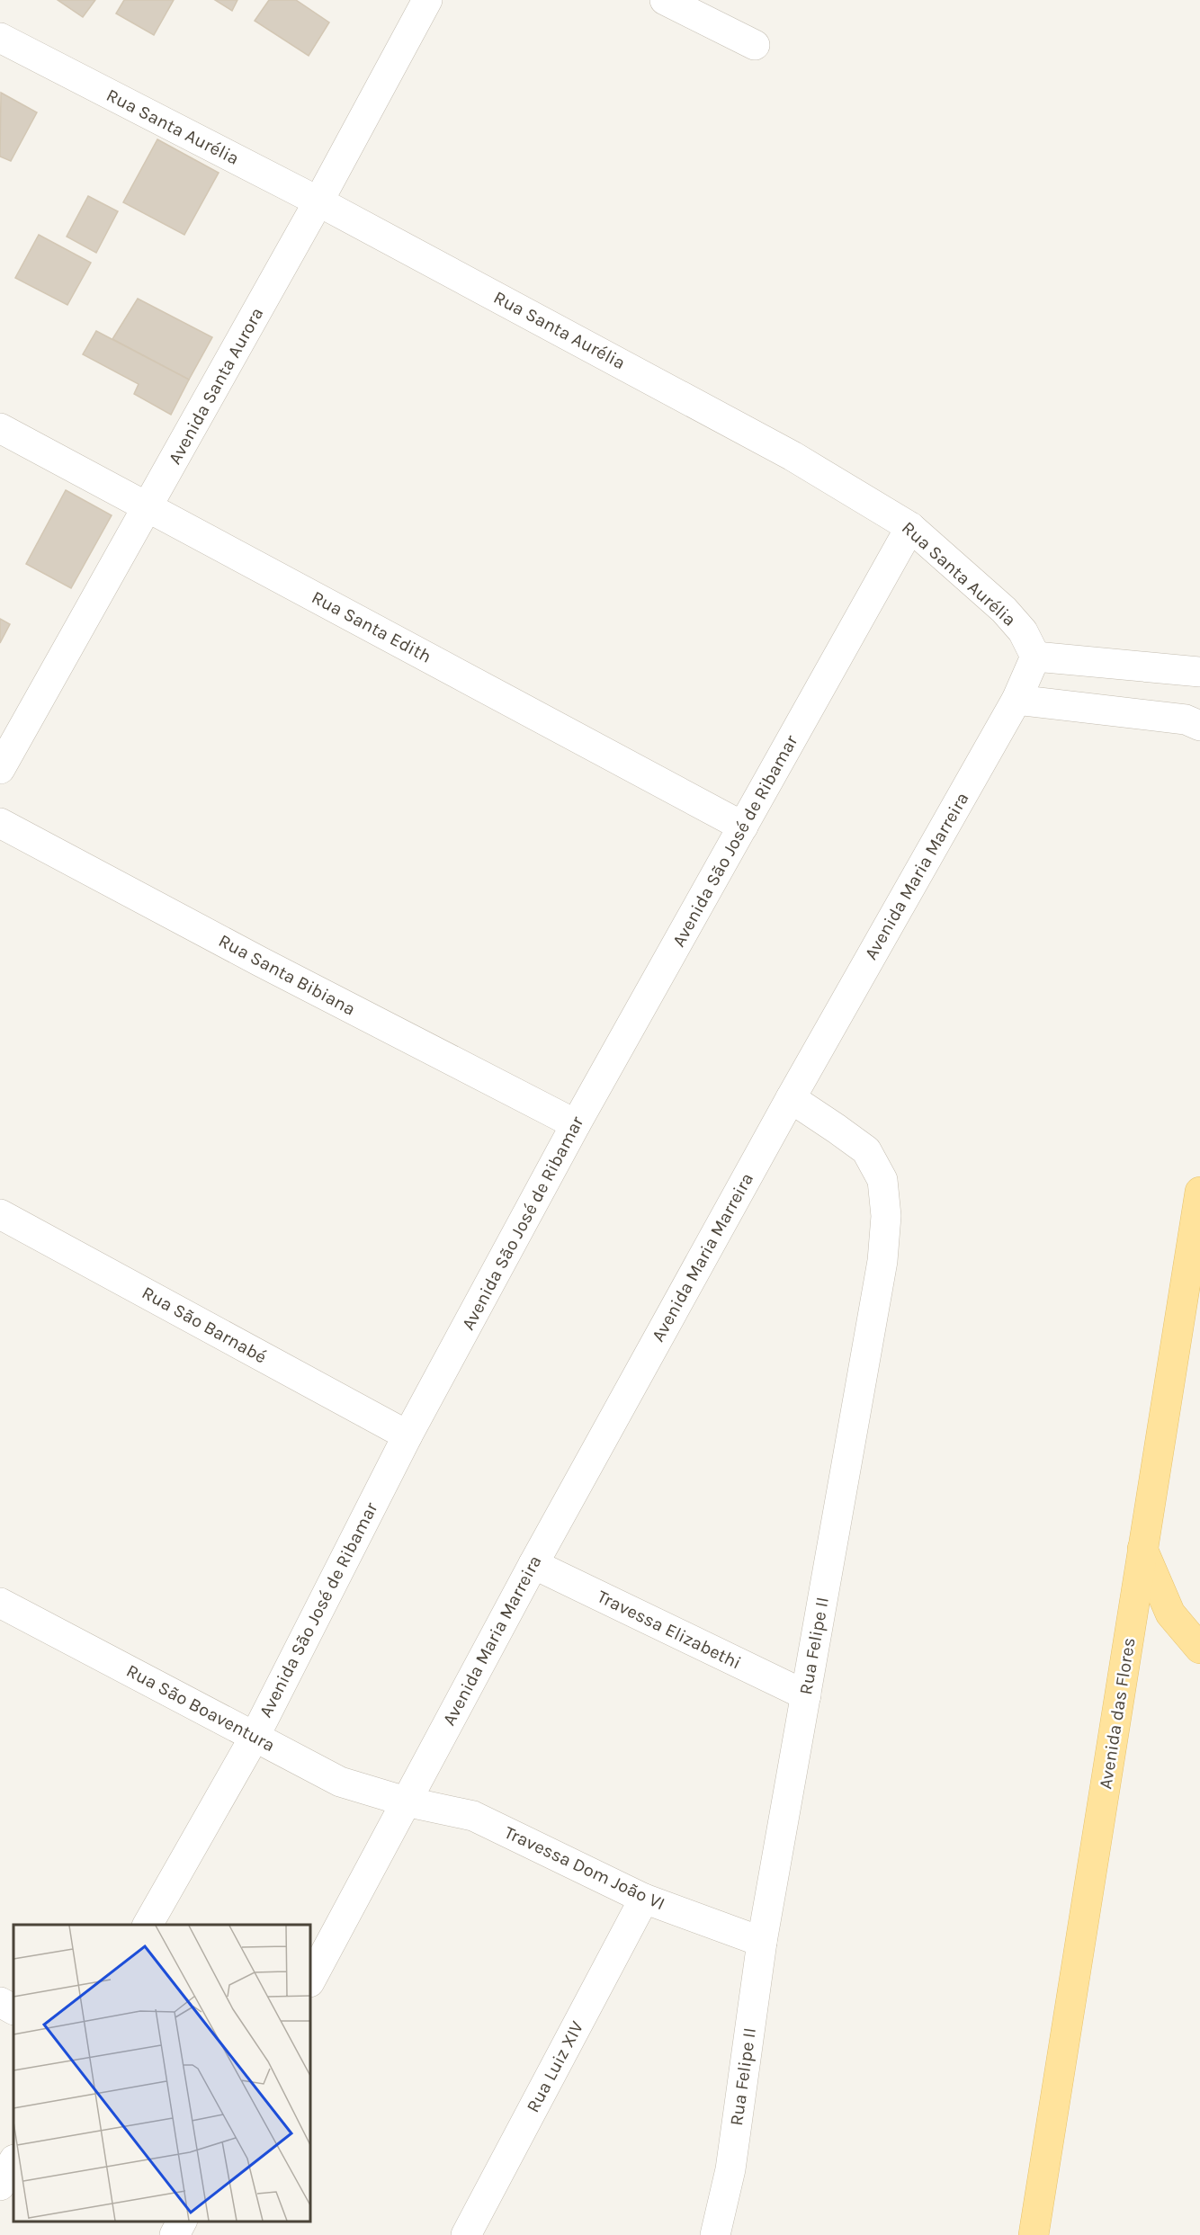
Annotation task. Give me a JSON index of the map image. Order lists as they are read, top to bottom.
{
  "streets": {
    "main road": ["Avenida das Flores"],
    "street": [
      "Rua Santa Aurélia",
      "Avenida Santa Aurora",
      "Rua Santa Edith",
      "Avenida São José de Ribamar",
      "Avenida Maria Marreira",
      "Rua Santa Bibiana",
      "Rua São Barnabé",
      "Travessa Elizabethi",
      "Rua Felipe II",
      "Rua São Boaventura",
      "Travessa Dom João VI",
      "Rua Luiz XIV"
    ]
  },
  "crossings": [
    ["Rua Santa Aurélia", "Avenida Santa Aurora"],
    ["Rua Santa Aurélia", "Avenida São José de Ribamar"],
    ["Avenida Santa Aurora", "Rua Santa Edith"],
    ["Rua Santa Edith", "Avenida São José de Ribamar"],
    ["Avenida São José de Ribamar", "Rua Santa Bibiana"],
    ["Avenida São José de Ribamar", "Rua São Barnabé"],
    ["Avenida São José de Ribamar", "Rua São Boaventura"],
    ["Avenida Maria Marreira", "Travessa Elizabethi"],
    ["Avenida Maria Marreira", "Rua Felipe II"],
    ["Avenida Maria Marreira", "Rua São Boaventura"],
    ["Avenida Maria Marreira", "Travessa Dom João VI"],
    ["Travessa Elizabethi", "Rua Felipe II"],
    ["Rua Felipe II", "Travessa Dom João VI"],
    ["Rua São Boaventura", "Travessa Dom João VI"],
    ["Travessa Dom João VI", "Rua Luiz XIV"]
  ]
}
